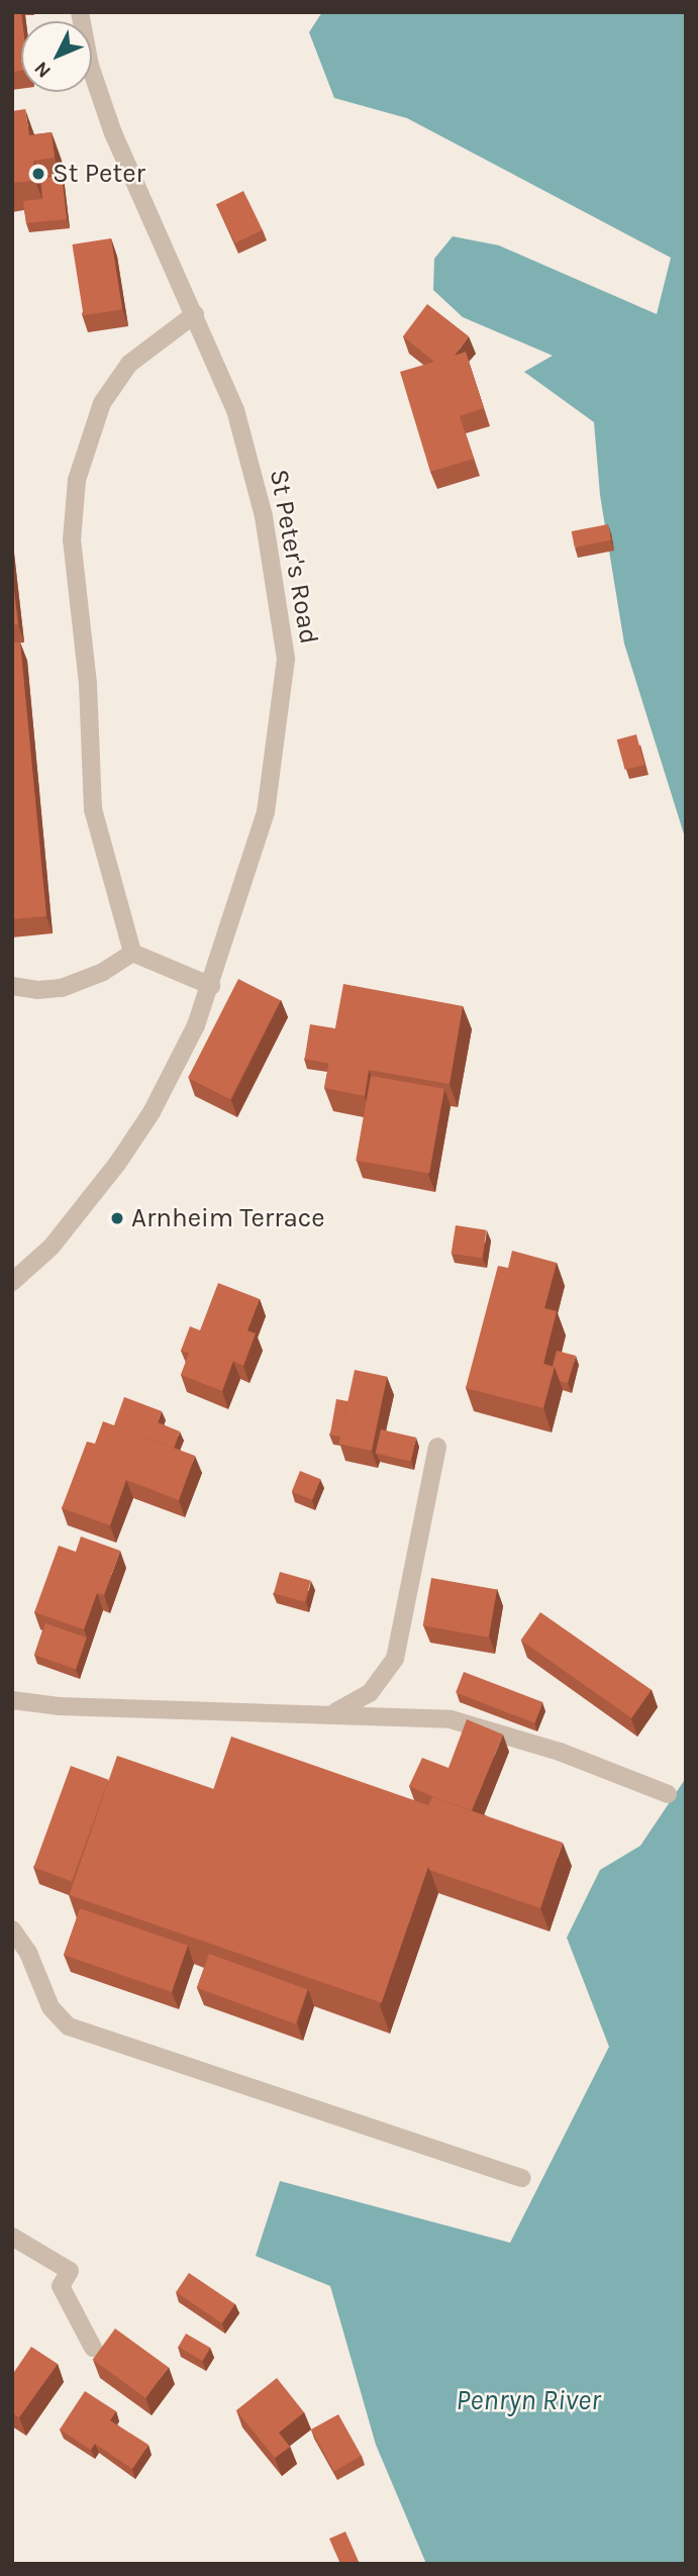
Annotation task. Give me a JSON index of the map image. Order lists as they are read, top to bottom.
{
  "streets": {
    "street": ["St Peter's Road"]
  },
  "water": ["Penryn River"],
  "places": ["St Peter", "Arnheim Terrace"],
  "north": "bottom left"
}
